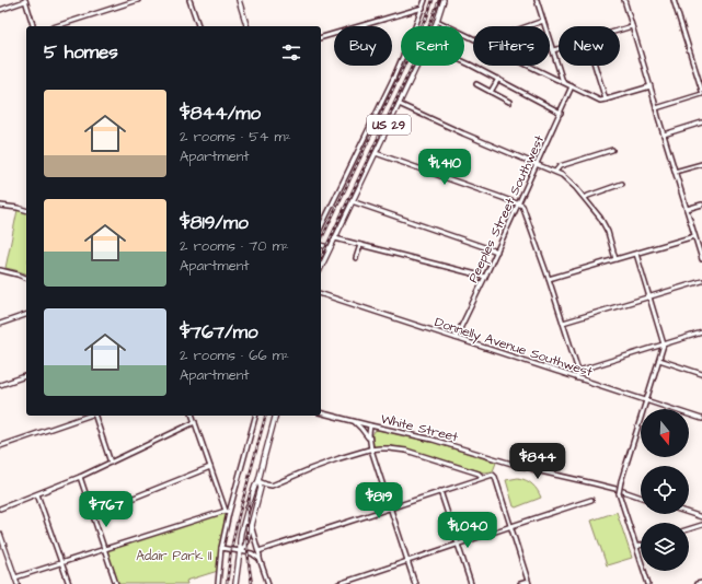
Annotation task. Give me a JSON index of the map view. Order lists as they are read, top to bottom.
{
  "streets": {
    "main road": ["US 29"],
    "street": ["Peeples Street Southwest", "Donnelly Avenue Southwest", "White Street"]
  },
  "crossings": [
    ["Peeples Street Southwest", "Donnelly Avenue Southwest"]
  ],
  "parks": ["Adair Park II"],
  "north": "bottom",
  "page": {
    "chip": [
      "Buy",
      "Rent",
      "Filters",
      "New"
    ],
    "heading": "5 homes",
    "list": [
      {
        "name": "$844/mo",
        "note": "2 rooms · 54 m² · Apartment"
      },
      {
        "name": "$819/mo",
        "note": "2 rooms · 70 m² · Apartment"
      },
      {
        "name": "$767/mo",
        "note": "2 rooms · 66 m² · Apartment"
      }
    ],
    "price": [
      "$1,410",
      "$844",
      "$819",
      "$767",
      "$1,040"
    ]
  }
}
